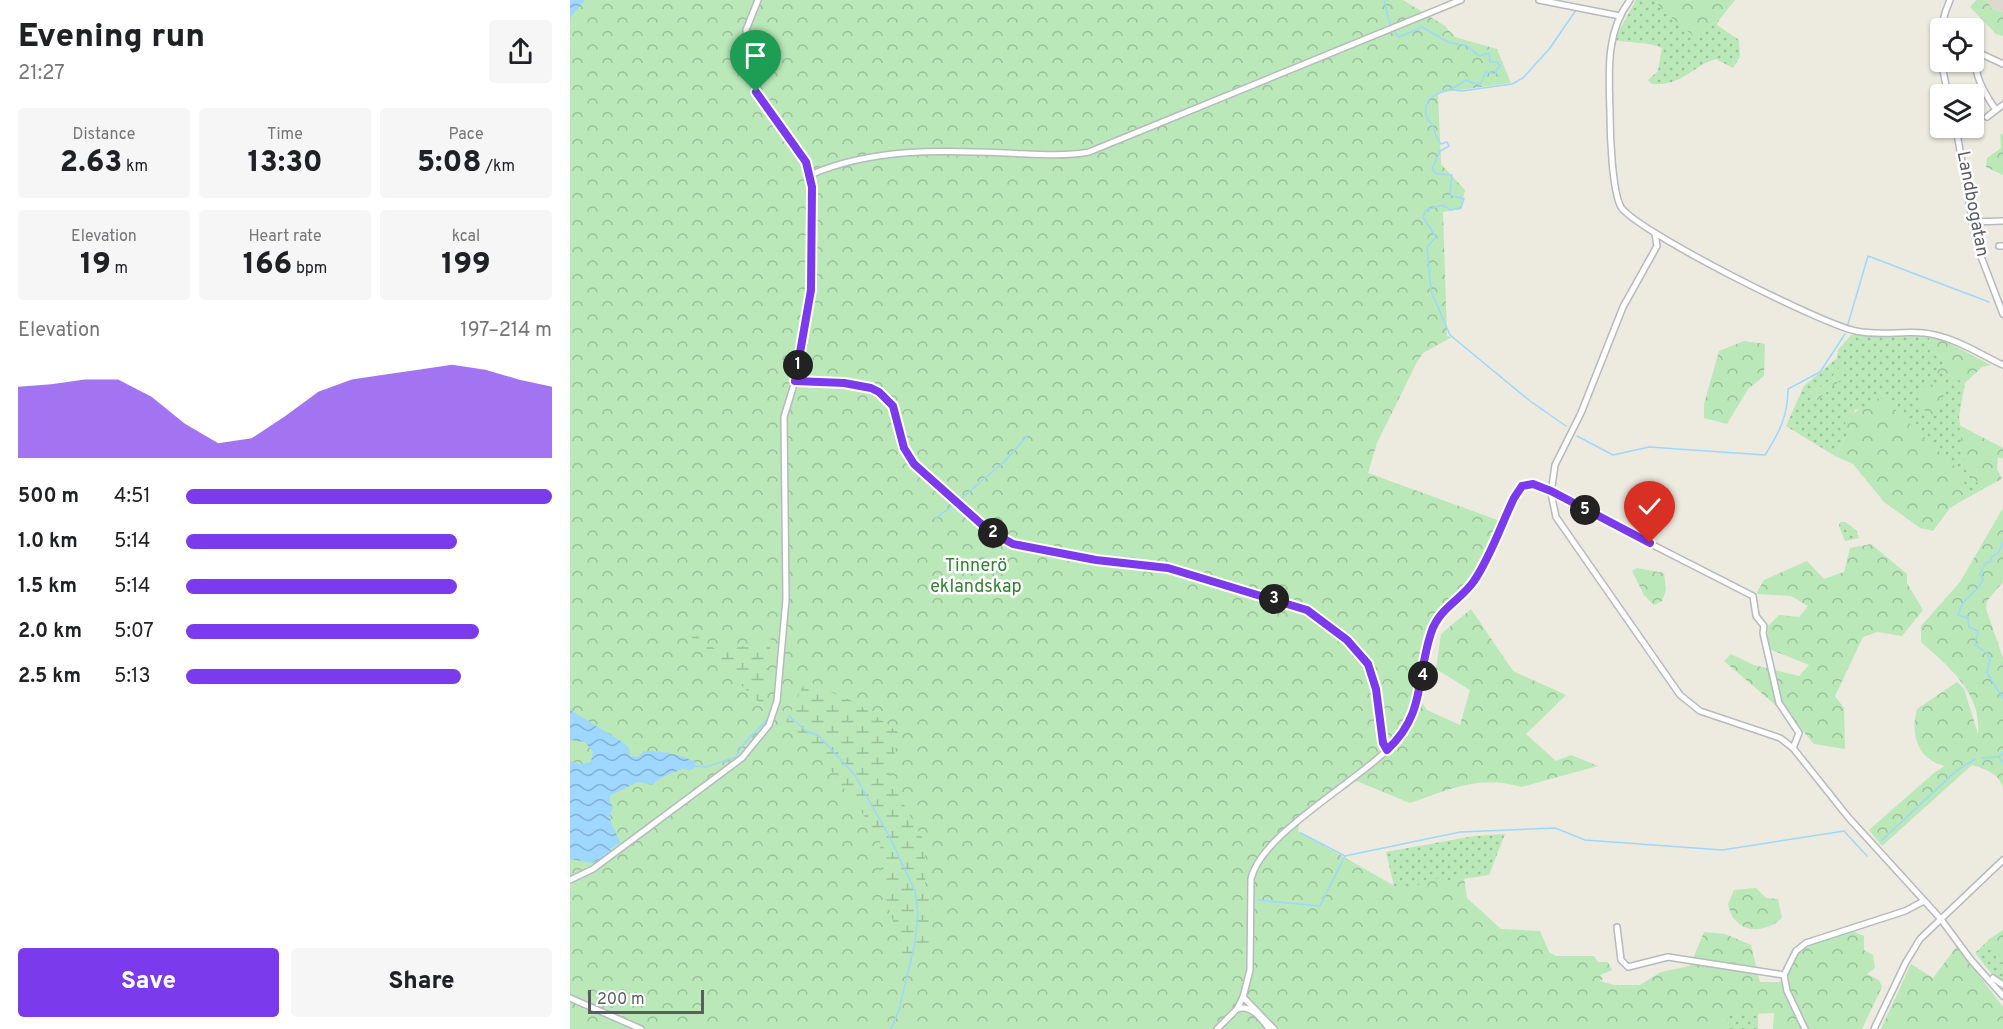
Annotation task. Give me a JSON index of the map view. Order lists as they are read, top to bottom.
{
  "streets": {
    "street": ["Landbogatan"]
  },
  "parks": ["Tinnerö eklandskap"],
  "scale_bar": "200 m",
  "page": {
    "heading": ["Evening run", "21:27"],
    "stats": [
      ["Distance", "2.63 km"],
      ["Time", "13:30"],
      ["Pace", "5:08 /km"],
      ["Elevation", "19 m"],
      ["Heart rate", "166 bpm"],
      ["kcal", "199"]
    ],
    "chart": ["Elevation", "197–214 m"],
    "pins": [
      "1",
      "5",
      "2",
      "3",
      "4"
    ],
    "list": [
      {
        "name": "500 m",
        "note": "4:51"
      },
      {
        "name": "1.0 km",
        "note": "5:14"
      },
      {
        "name": "1.5 km",
        "note": "5:14"
      },
      {
        "name": "2.0 km",
        "note": "5:07"
      },
      {
        "name": "2.5 km",
        "note": "5:13"
      }
    ],
    "buttons": ["Save", "Share"],
    "scale": "200 m"
  }
}
